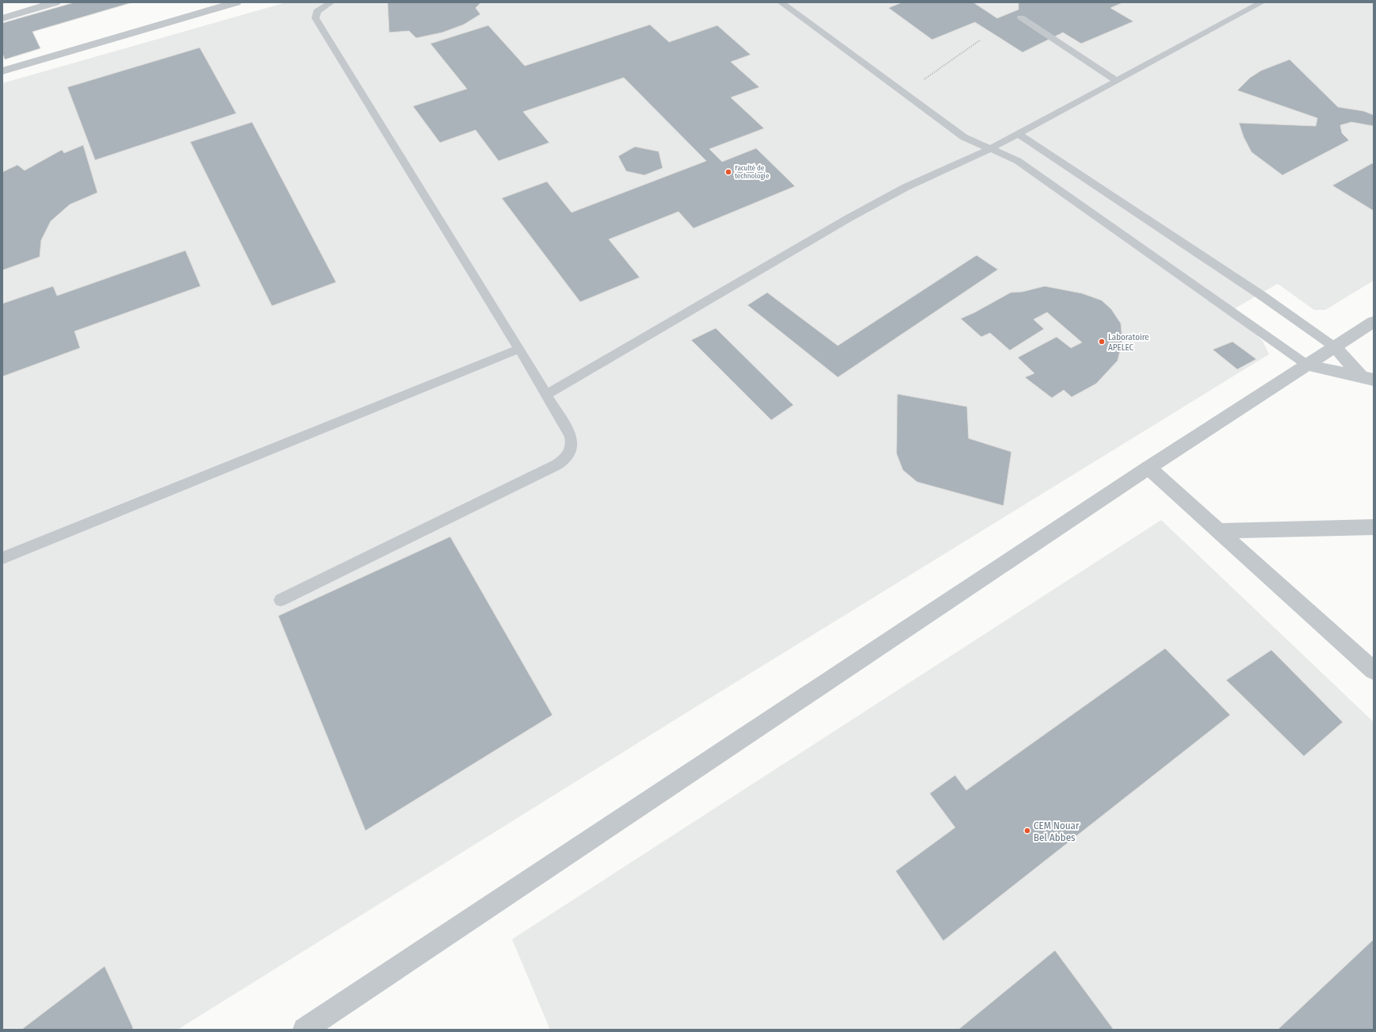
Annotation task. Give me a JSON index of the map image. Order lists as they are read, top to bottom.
{
  "places": ["Faculté de technologie", "Laboratoire APELEC", "CEM Nouar Bel Abbes"]
}
